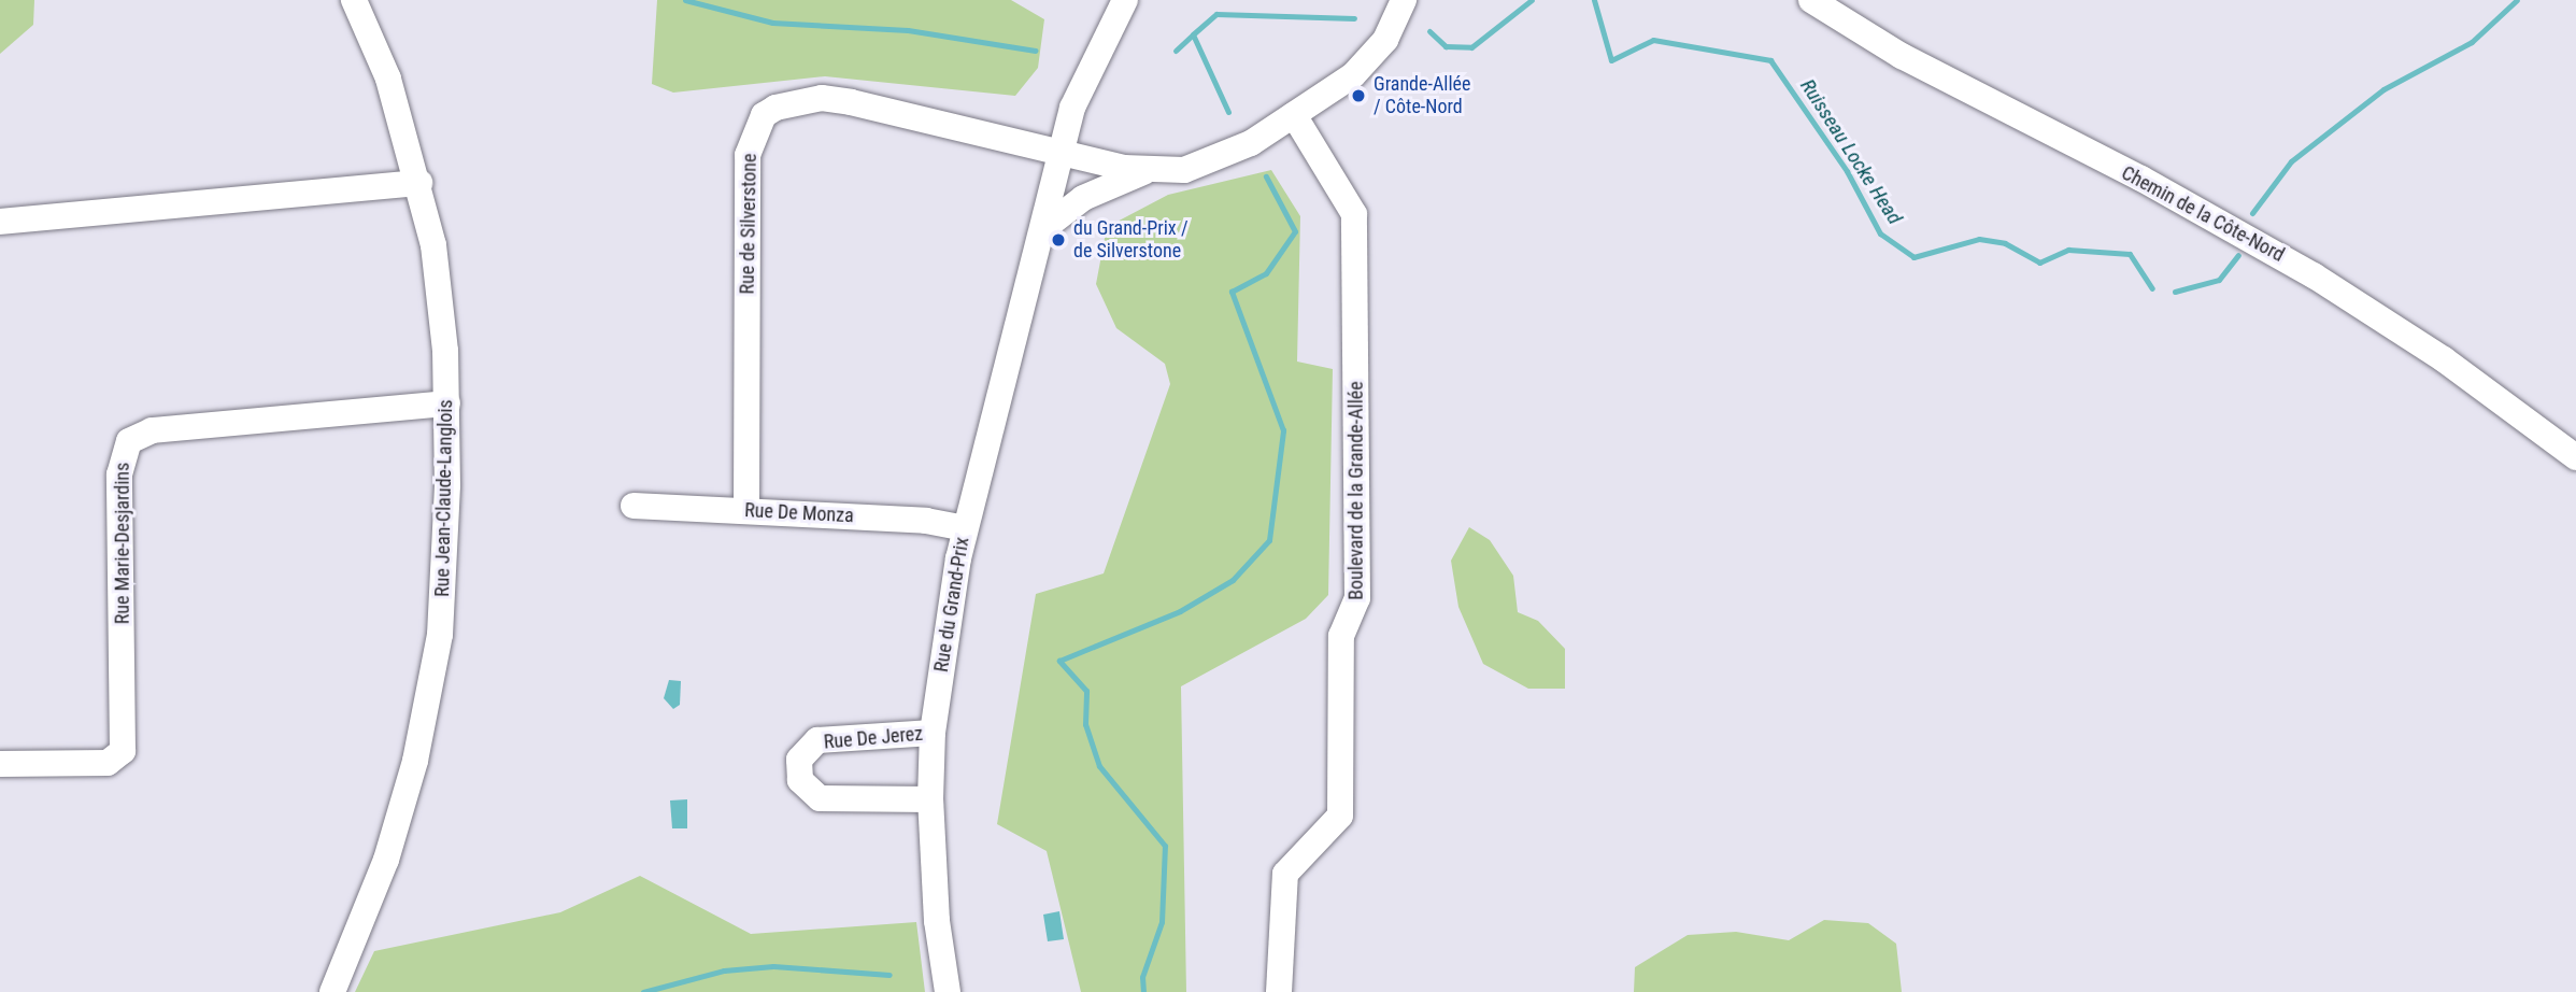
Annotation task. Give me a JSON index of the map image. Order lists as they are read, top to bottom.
{
  "streets": {
    "street": [
      "Chemin de la Côte-Nord",
      "Rue de Silverstone",
      "Boulevard de la Grande-Allée",
      "Rue Jean-Claude-Langlois",
      "Rue De Monza",
      "Rue Marie-Desjardins",
      "Rue du Grand-Prix",
      "Rue De Jerez"
    ]
  },
  "crossings": [
    ["Rue de Silverstone", "Rue De Monza"],
    ["Rue de Silverstone", "Rue du Grand-Prix"],
    ["Rue Jean-Claude-Langlois", "Rue Marie-Desjardins"],
    ["Rue De Monza", "Rue du Grand-Prix"],
    ["Rue du Grand-Prix", "Rue De Jerez"]
  ],
  "water": ["Ruisseau Locke Head"],
  "places": ["Grande-Allée / Côte-Nord", "du Grand-Prix / de Silverstone"]
}
